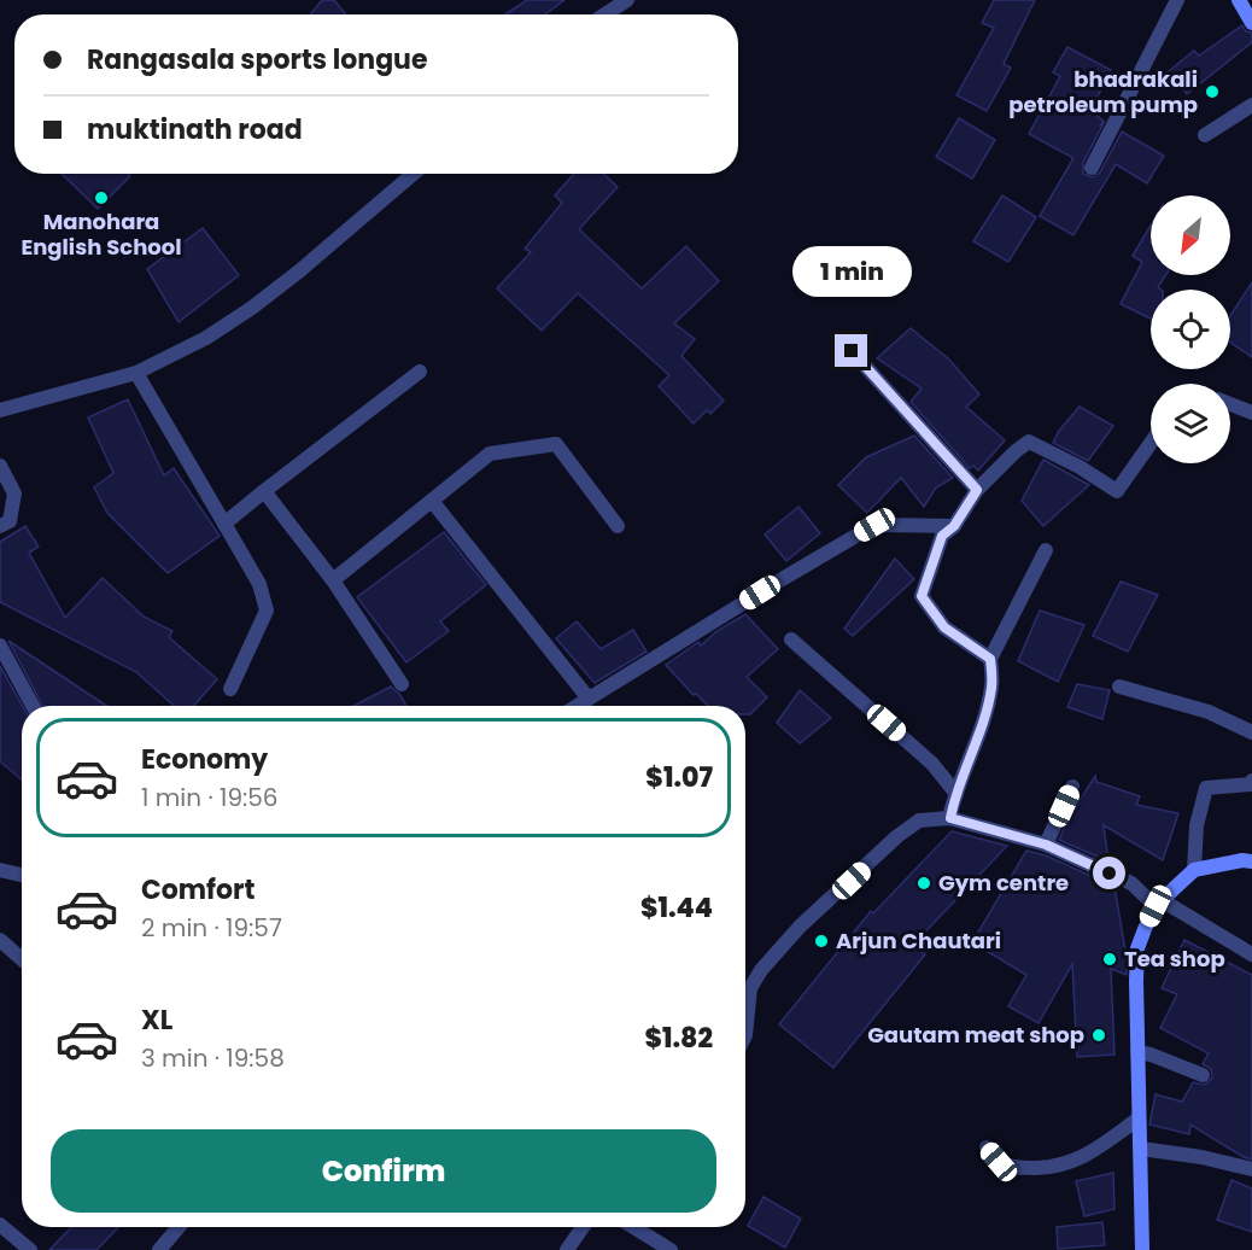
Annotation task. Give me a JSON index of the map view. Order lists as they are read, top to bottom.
{
  "places": [
    "bhadrakali petroleum pump",
    "Manohara English School",
    "Gym centre",
    "Arjun Chautari",
    "Tea shop",
    "Gautam meat shop"
  ],
  "north": "bottom left",
  "page": {
    "banner": ["Rangasala sports longue", "muktinath road"],
    "bubble": "1 min",
    "list": [
      {
        "name": "Economy",
        "note": "1 min · 19:56",
        "value": "$1.07"
      },
      {
        "name": "Comfort",
        "note": "2 min · 19:57",
        "value": "$1.44"
      },
      {
        "name": "XL",
        "note": "3 min · 19:58",
        "value": "$1.82"
      }
    ],
    "buttons": "Confirm"
  }
}
